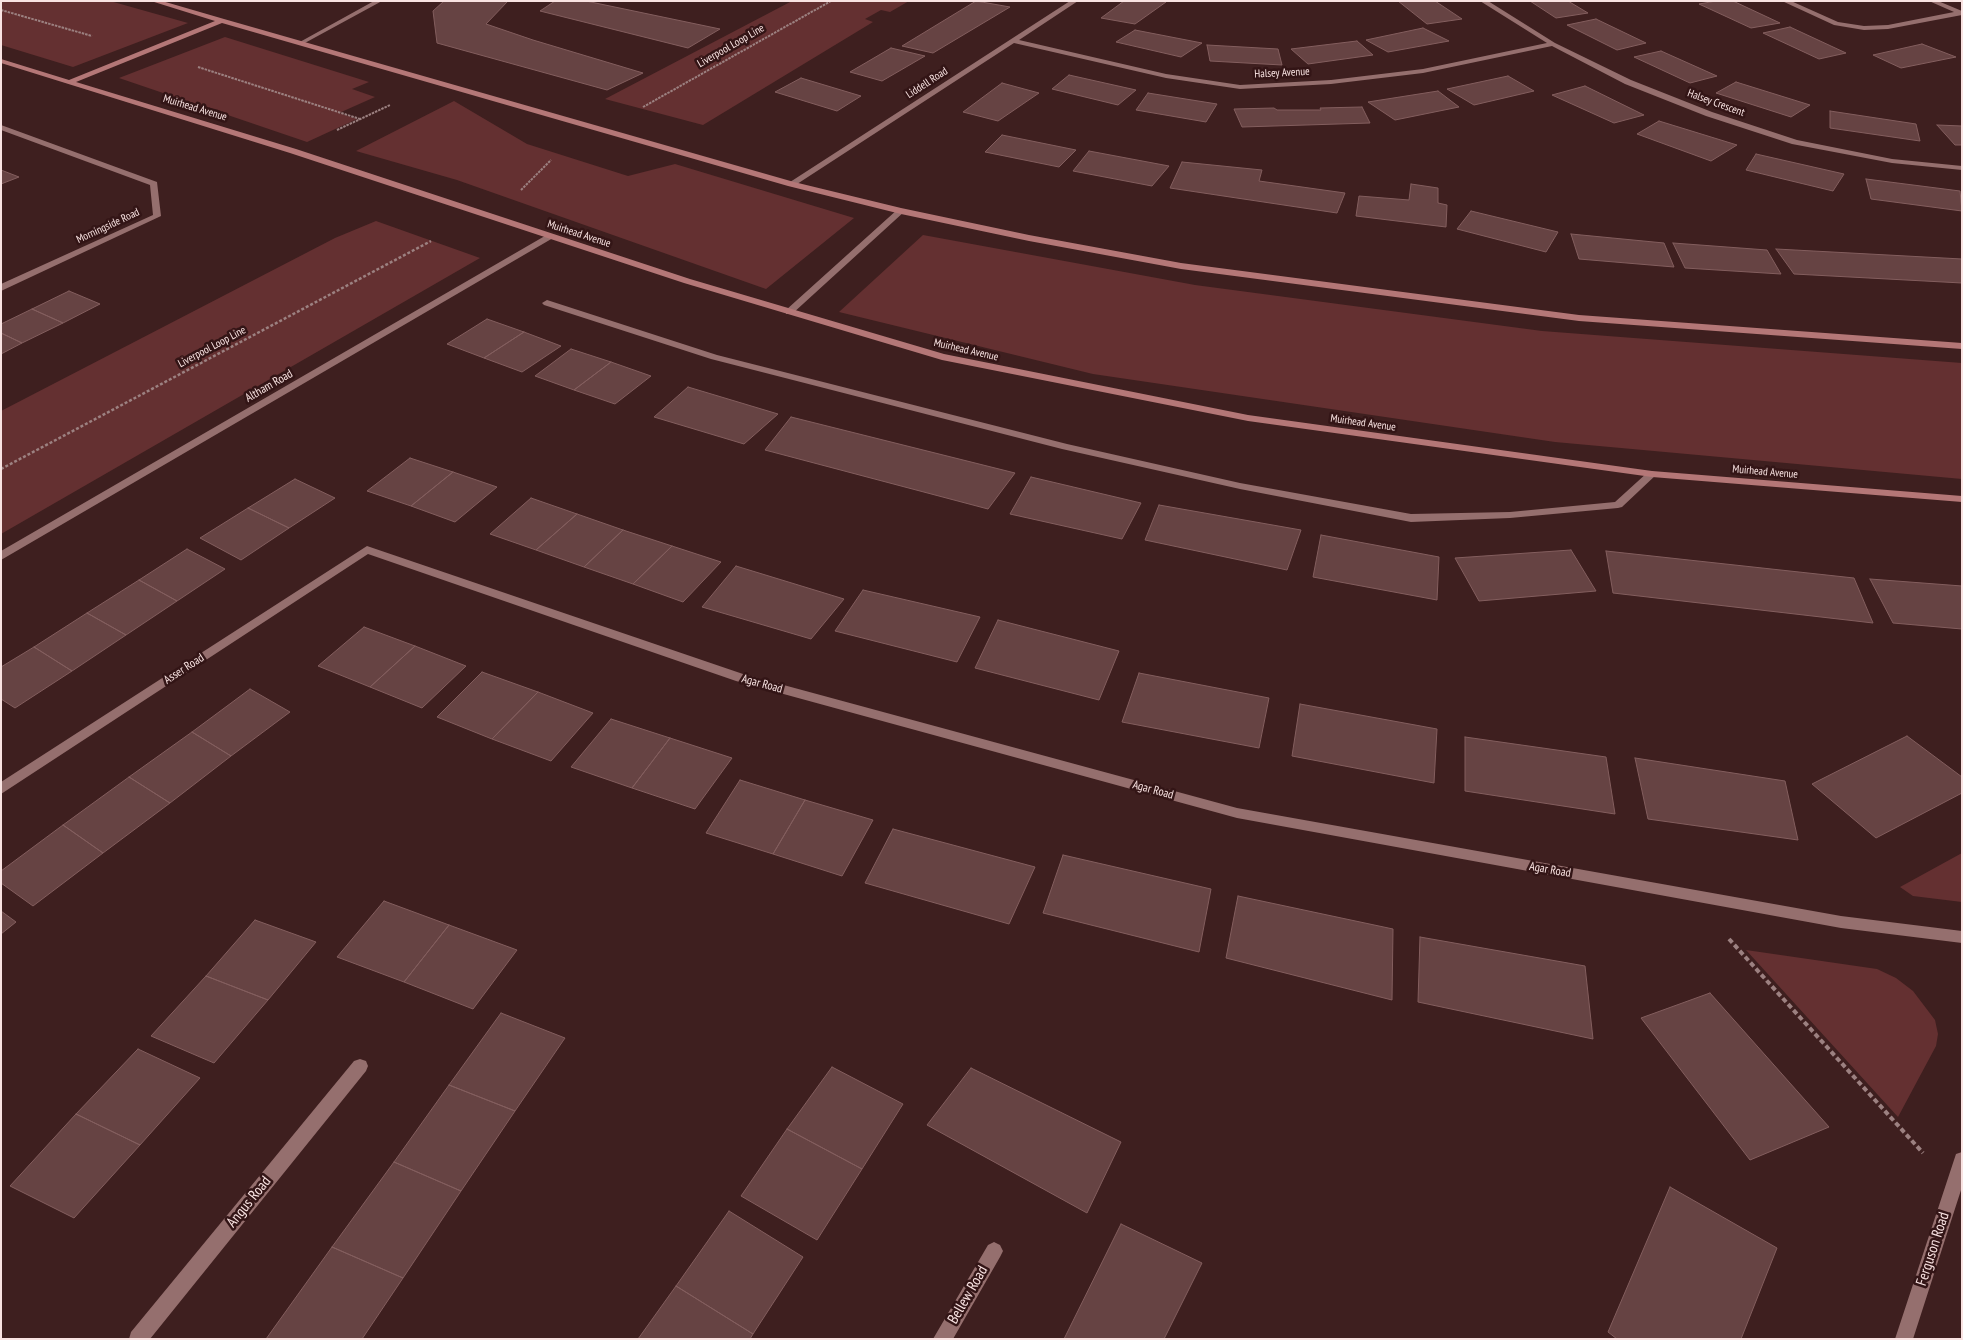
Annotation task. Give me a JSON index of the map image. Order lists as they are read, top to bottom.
{
  "streets": {
    "street": [
      "Halsey Avenue",
      "Liddell Road",
      "Halsey Crescent",
      "Muirhead Avenue",
      "Morningside Road",
      "Altham Road",
      "Asser Road",
      "Agar Road",
      "Angus Road",
      "Ferguson Road",
      "Bellew Road"
    ],
    "path": ["Liverpool Loop Line"]
  },
  "crossings": [
    ["Halsey Avenue", "Liddell Road"],
    ["Halsey Avenue", "Halsey Crescent"],
    ["Muirhead Avenue", "Altham Road"],
    ["Asser Road", "Agar Road"]
  ]
}
